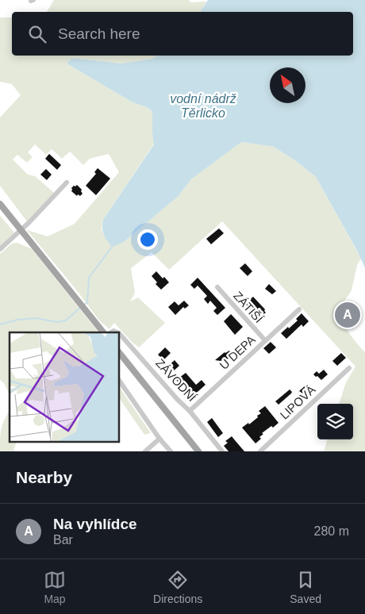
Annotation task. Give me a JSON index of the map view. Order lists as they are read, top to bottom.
{
  "streets": {
    "street": [
      "ZÁTIŠÍ",
      "U DEPA",
      "ZÁVODNÍ",
      "LIPOVÁ"
    ]
  },
  "crossings": [
    ["ZÁTIŠÍ", "U DEPA"],
    ["U DEPA", "ZÁVODNÍ"]
  ],
  "water": ["vodní nádrž Těrlicko"],
  "north": "top left",
  "page": {
    "search": "Search here",
    "pins": "A",
    "heading": "Nearby",
    "list": [
      {
        "mark": "A",
        "name": "Na vyhlídce",
        "note": "Bar",
        "value": "280 m"
      }
    ],
    "nav": ["Map", "Directions", "Saved"]
  }
}
